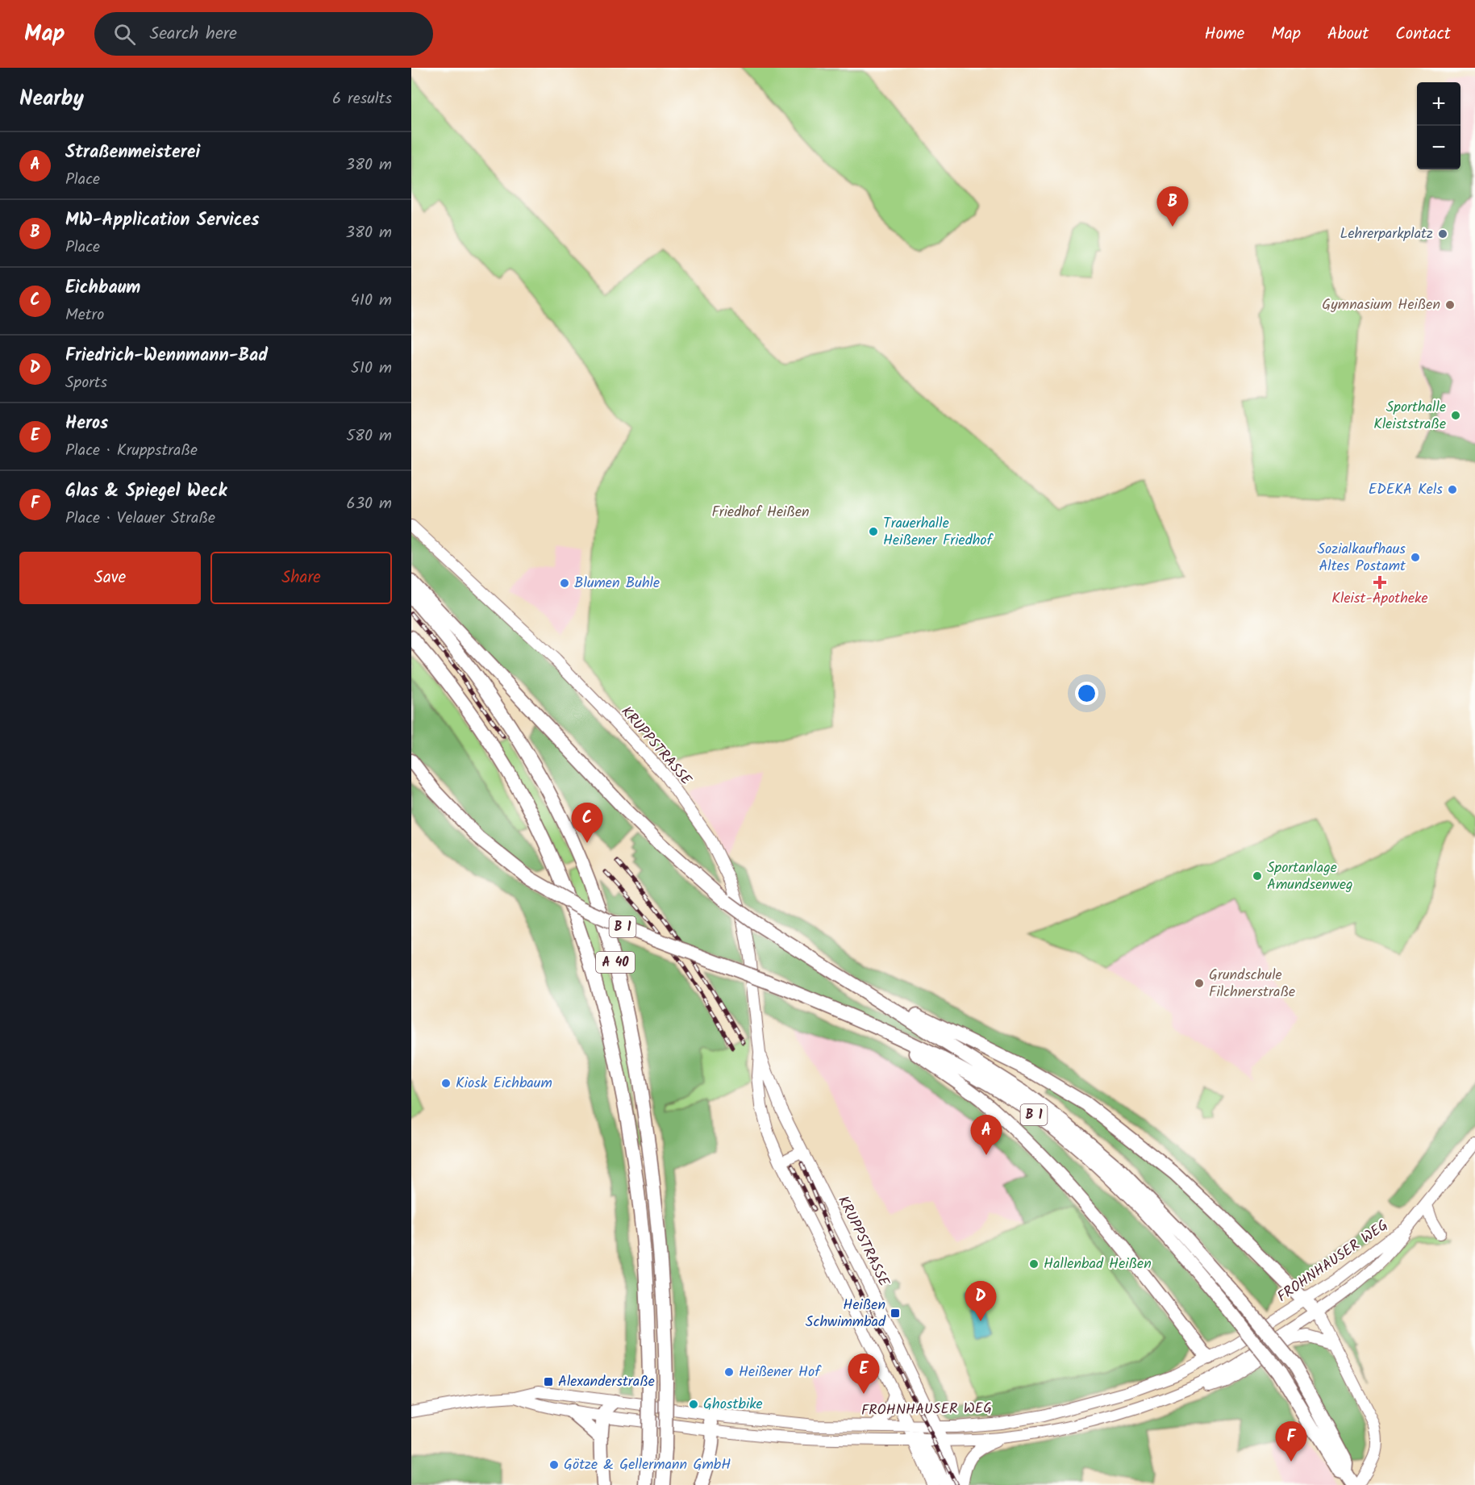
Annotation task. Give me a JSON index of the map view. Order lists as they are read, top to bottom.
{
  "streets": {
    "highway": ["B 1", "A 40"],
    "main road": ["KRUPPSTRASSE", "FROHNHAUSER WEG"]
  },
  "crossings": [
    ["KRUPPSTRASSE", "FROHNHAUSER WEG"]
  ],
  "parks": ["Friedhof Heißen"],
  "places": {
    "other": [
      "Lehrerparkplatz",
      "Gymnasium Heißen",
      "Sporthalle Kleiststraße",
      "EDEKA Kels",
      "Trauerhalle Heißener Friedhof",
      "Sozialkaufhaus Altes Postamt",
      "Blumen Buhle",
      "Sportanlage Amundsenweg",
      "Grundschule Filchnerstraße",
      "Kiosk Eichbaum",
      "Hallenbad Heißen",
      "Heißener Hof",
      "Ghostbike",
      "Götze & Gellermann GmbH"
    ],
    "health": ["Kleist-Apotheke"],
    "transit": ["Heißen Schwimmbad", "Alexanderstraße"]
  },
  "page": {
    "header": "Map",
    "search": "Search here",
    "nav": [
      "Home",
      "Map",
      "About",
      "Contact"
    ],
    "heading": ["Nearby", "6 results"],
    "map_buttons": ["+", "−"],
    "list": [
      {
        "mark": "A",
        "name": "Straßenmeisterei",
        "note": "Place",
        "value": "380 m"
      },
      {
        "mark": "B",
        "name": "MW-Application Services",
        "note": "Place",
        "value": "380 m"
      },
      {
        "mark": "C",
        "name": "Eichbaum",
        "note": "Metro",
        "value": "410 m"
      },
      {
        "mark": "D",
        "name": "Friedrich-Wennmann-Bad",
        "note": "Sports",
        "value": "510 m"
      },
      {
        "mark": "E",
        "name": "Heros",
        "note": "Place · Kruppstraße",
        "value": "580 m"
      },
      {
        "mark": "F",
        "name": "Glas & Spiegel Weck",
        "note": "Place · Velauer Straße",
        "value": "630 m"
      }
    ],
    "pins": [
      "B",
      "C",
      "A",
      "D",
      "E",
      "F"
    ],
    "buttons": ["Save", "Share"]
  }
}
